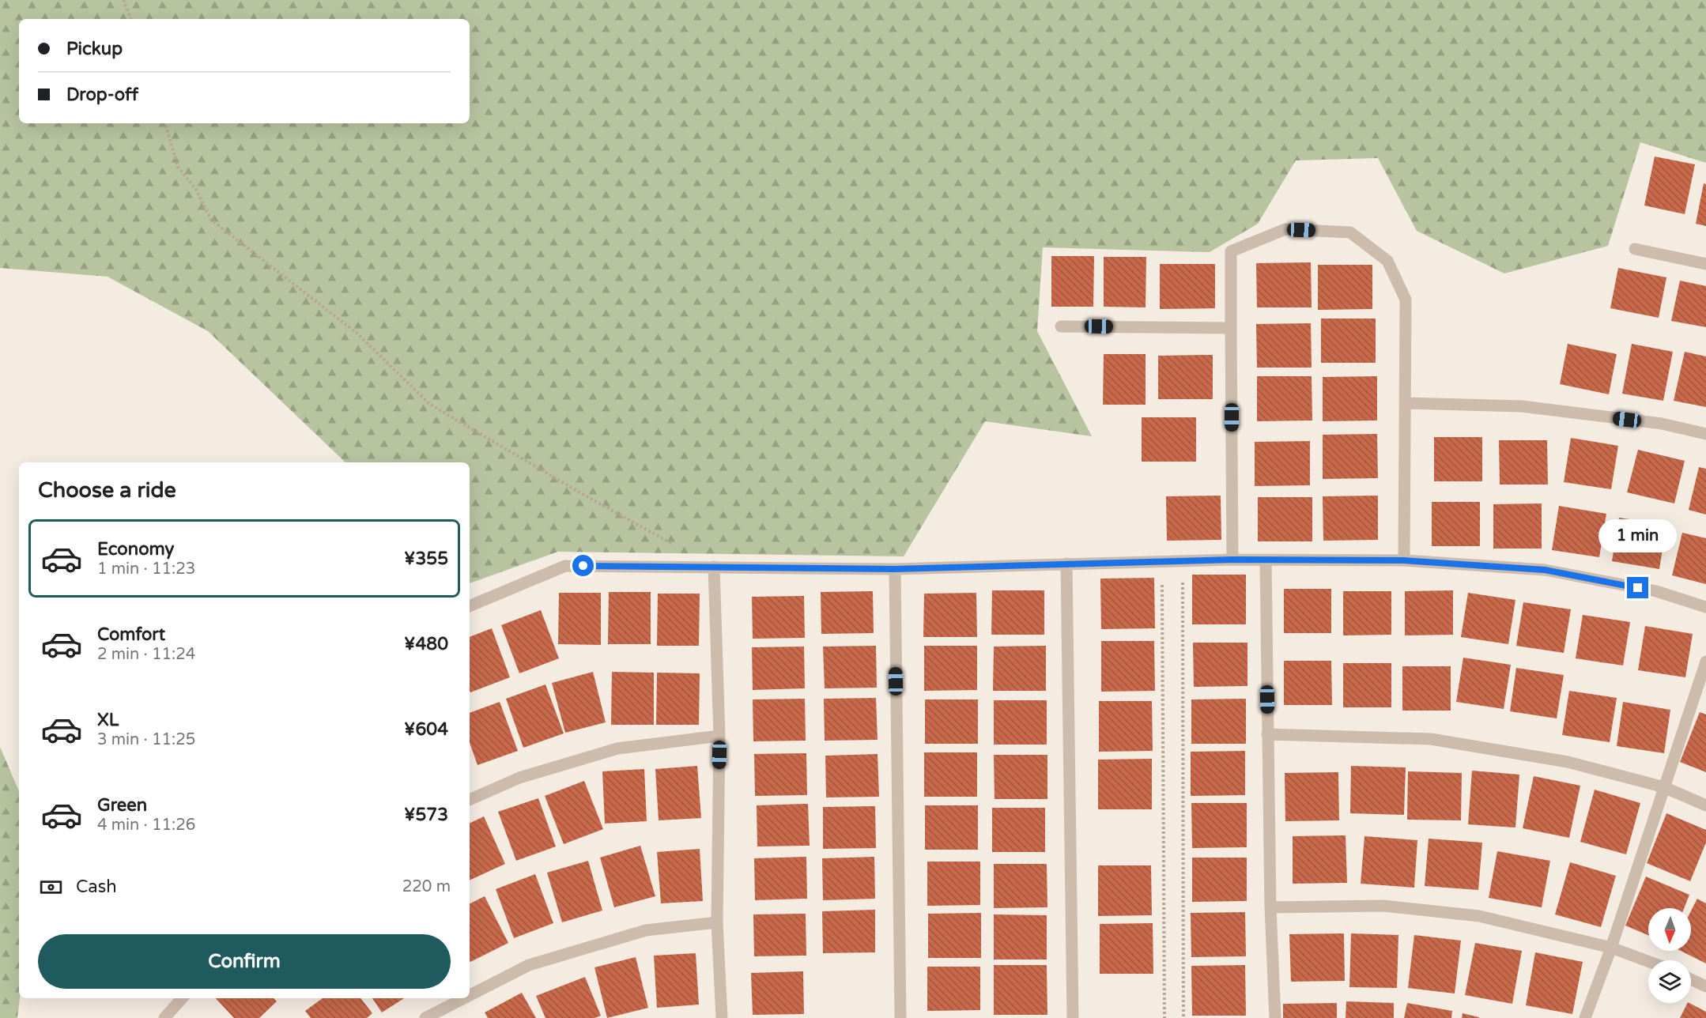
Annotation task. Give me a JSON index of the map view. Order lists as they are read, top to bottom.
{
  "north": "bottom",
  "page": {
    "banner": ["Pickup", "Drop-off"],
    "heading": "Choose a ride",
    "bubble": "1 min",
    "list": [
      {
        "name": "Economy",
        "note": "1 min · 11:23",
        "value": "¥355"
      },
      {
        "name": "Comfort",
        "note": "2 min · 11:24",
        "value": "¥480"
      },
      {
        "name": "XL",
        "note": "3 min · 11:25",
        "value": "¥604"
      },
      {
        "name": "Green",
        "note": "4 min · 11:26",
        "value": "¥573"
      }
    ],
    "pay": ["Cash", "220 m"],
    "buttons": "Confirm"
  }
}
